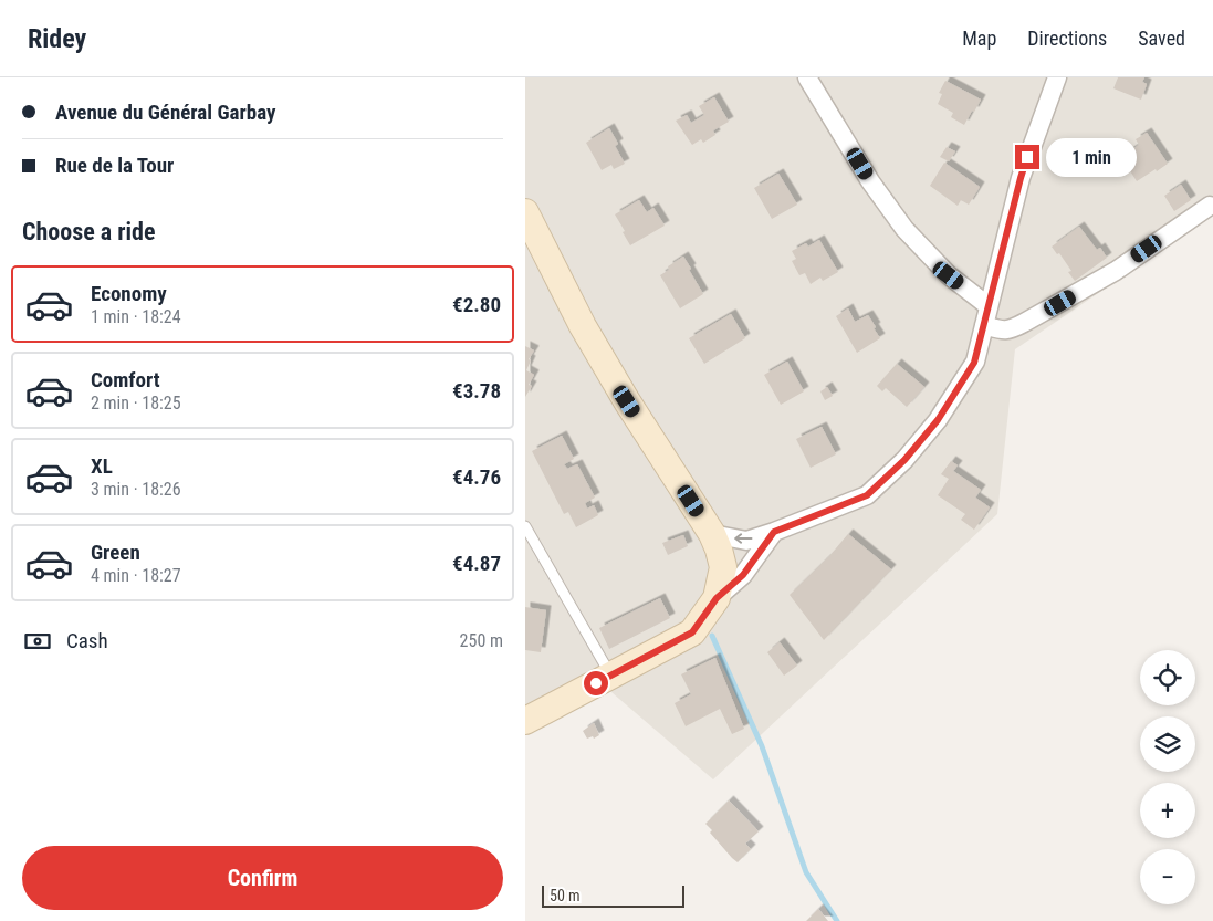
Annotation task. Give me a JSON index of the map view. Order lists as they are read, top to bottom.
{
  "scale_bar": "50 m",
  "page": {
    "header": "Ridey",
    "nav": ["Map", "Directions", "Saved"],
    "banner": ["Avenue du Général Garbay", "Rue de la Tour"],
    "bubble": "1 min",
    "heading": "Choose a ride",
    "list": [
      {
        "name": "Economy",
        "note": "1 min · 18:24",
        "value": "€2.80"
      },
      {
        "name": "Comfort",
        "note": "2 min · 18:25",
        "value": "€3.78"
      },
      {
        "name": "XL",
        "note": "3 min · 18:26",
        "value": "€4.76"
      },
      {
        "name": "Green",
        "note": "4 min · 18:27",
        "value": "€4.87"
      }
    ],
    "pay": ["Cash", "250 m"],
    "map_buttons": ["+", "−"],
    "buttons": "Confirm",
    "scale": "50 m"
  }
}
